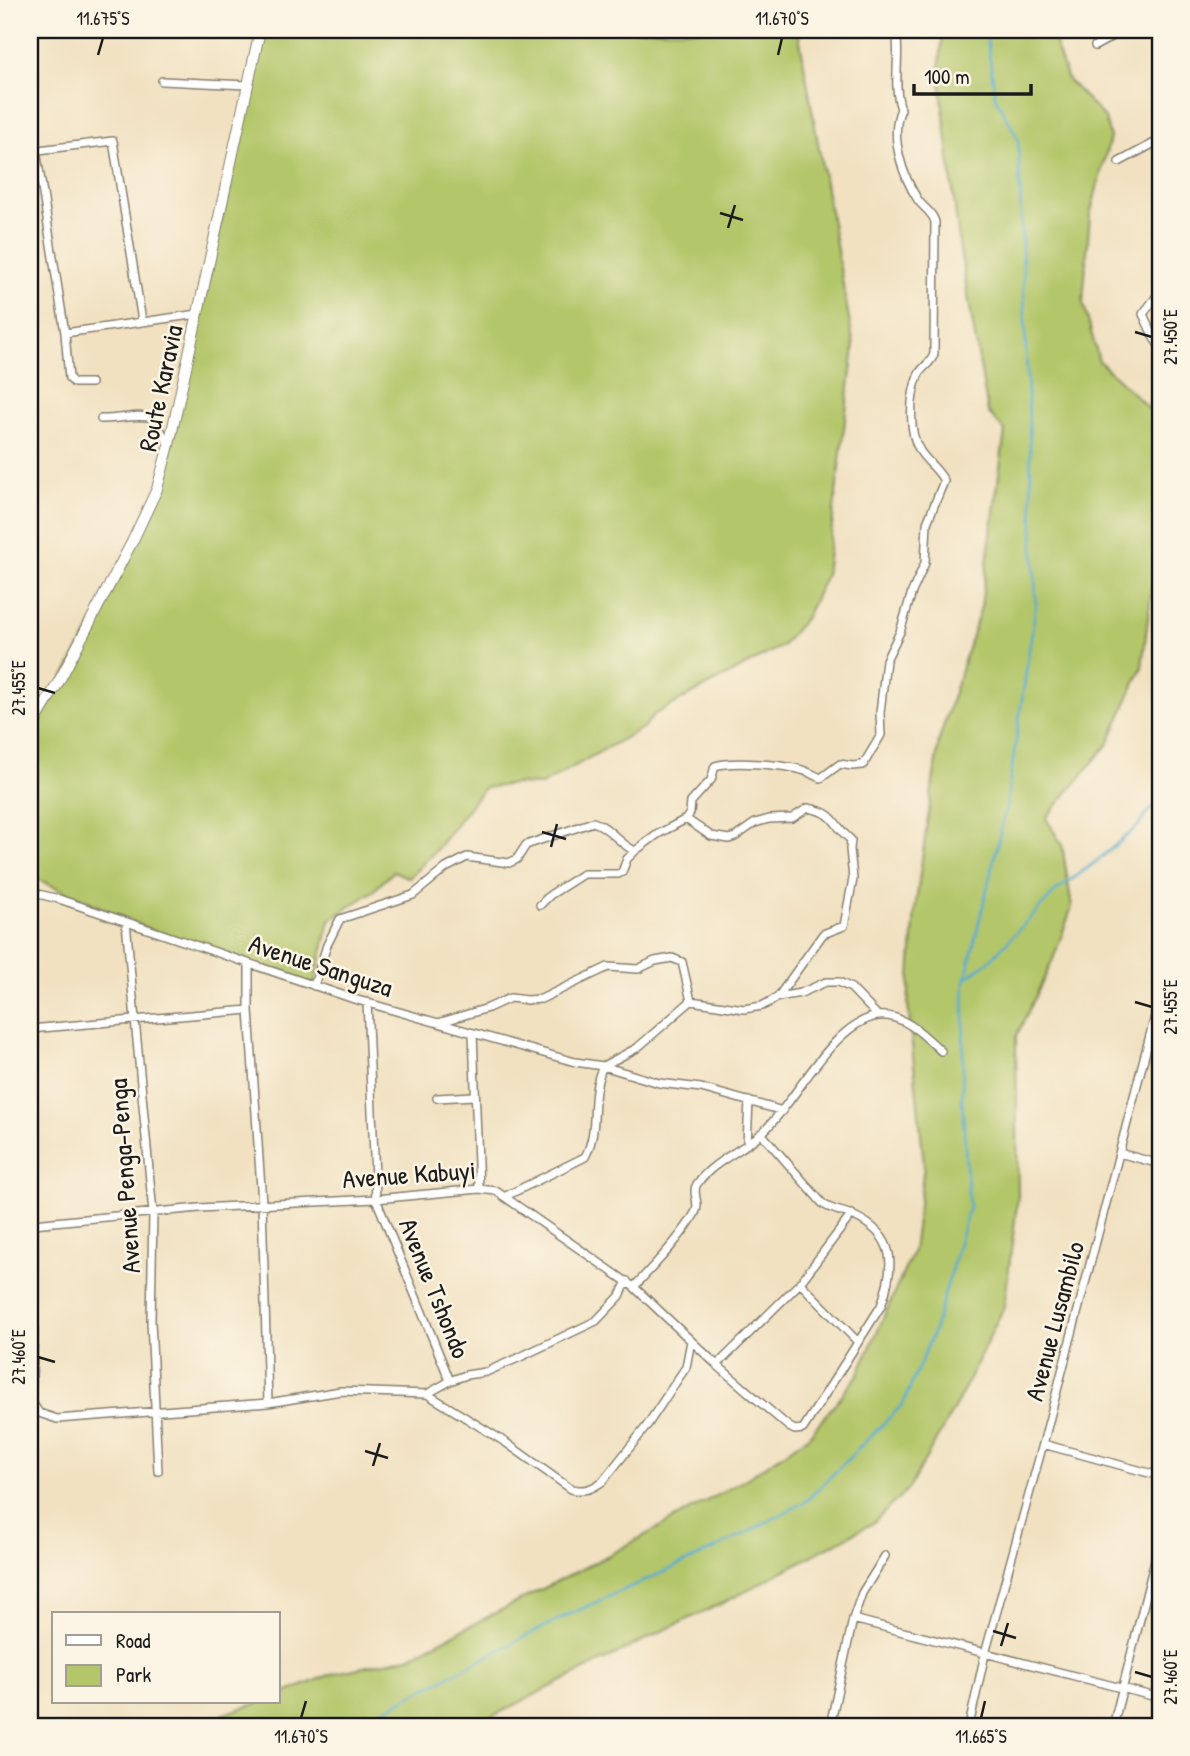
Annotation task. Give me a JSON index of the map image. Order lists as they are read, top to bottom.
{
  "streets": {
    "street": [
      "Route Karavia",
      "Avenue Sanguza",
      "Avenue Kabuyi",
      "Avenue Penga-Penga",
      "Avenue Tshondo",
      "Avenue Lusambilo"
    ]
  },
  "crossings": [
    ["Avenue Sanguza", "Avenue Penga-Penga"],
    ["Avenue Sanguza", "Avenue Tshondo"],
    ["Avenue Kabuyi", "Avenue Penga-Penga"],
    ["Avenue Kabuyi", "Avenue Tshondo"]
  ],
  "legend": ["Road", "Park"],
  "scale_bar": "100 m",
  "coordinates": [
    "11.675°S",
    "11.670°S",
    "27.450°E",
    "27.455°E",
    "27.460°E",
    "11.665°S"
  ]
}
